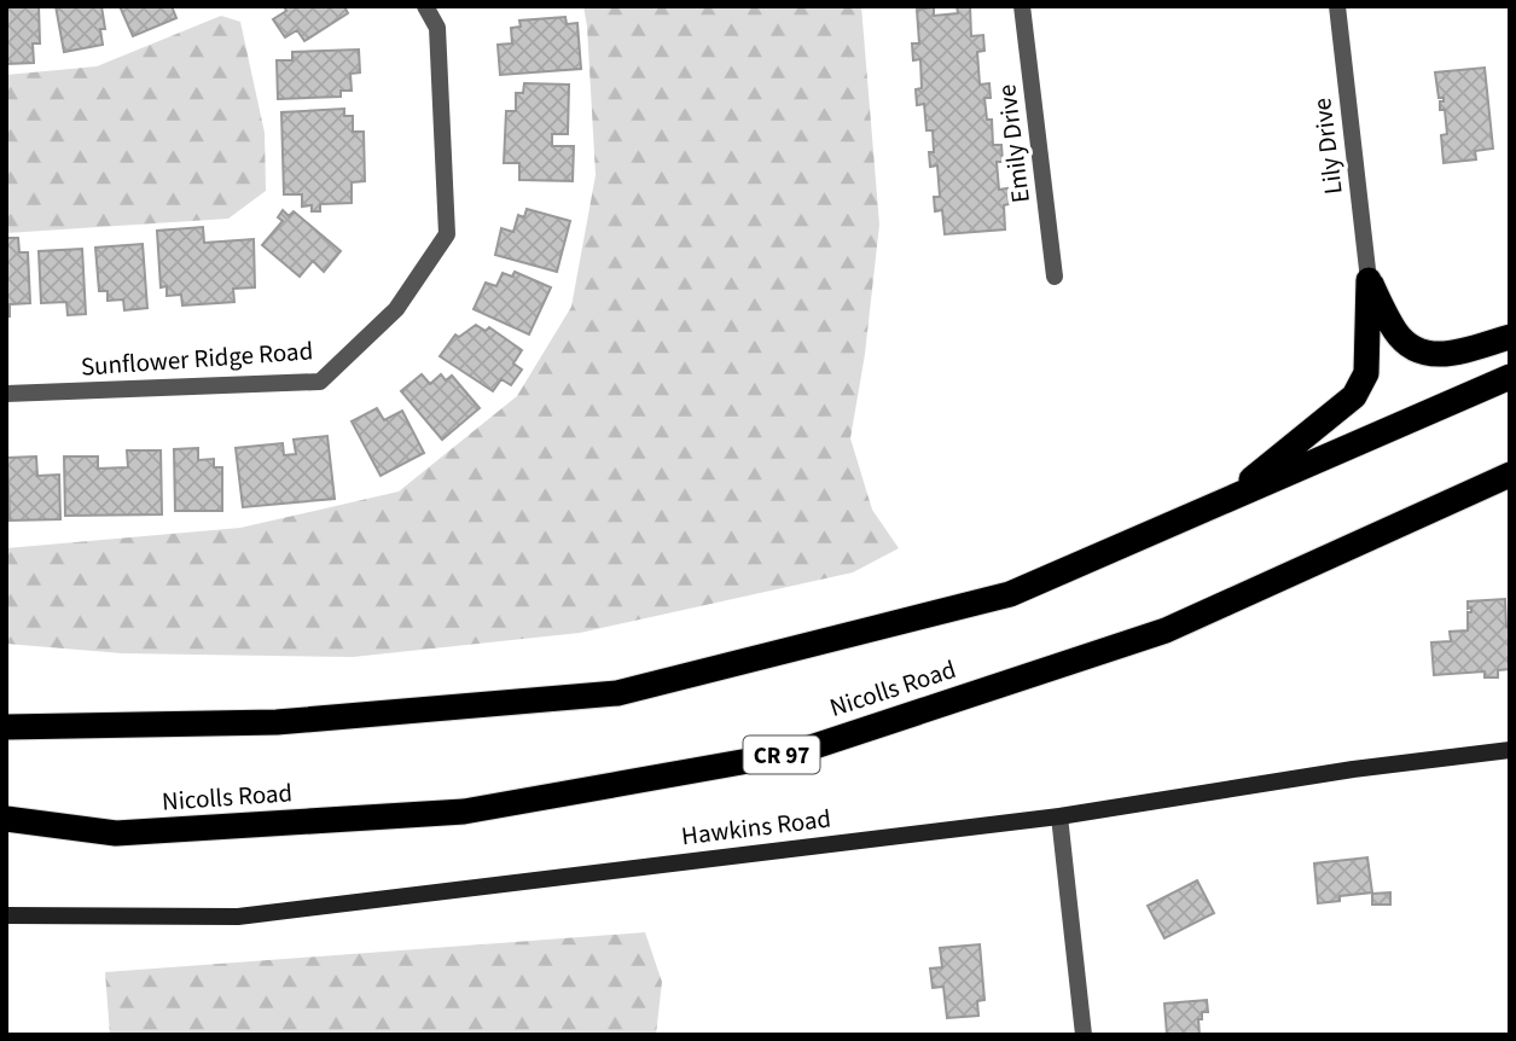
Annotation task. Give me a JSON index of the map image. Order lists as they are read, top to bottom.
{
  "streets": {
    "highway": ["Nicolls Road", "CR 97"],
    "street": [
      "Emily Drive",
      "Lily Drive",
      "Sunflower Ridge Road",
      "Hawkins Road"
    ]
  }
}
